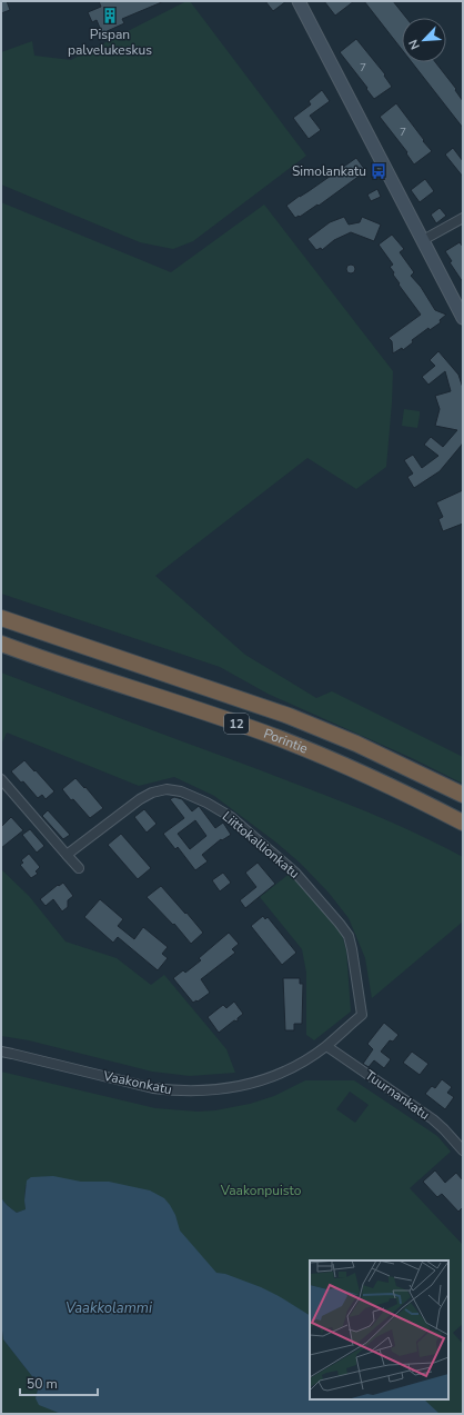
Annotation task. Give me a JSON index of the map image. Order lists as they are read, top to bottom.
{
  "streets": {
    "highway": ["12", "Porintie"],
    "street": ["Liittokallionkatu", "Vaakonkatu", "Tuurnankatu"]
  },
  "crossings": [
    ["Liittokallionkatu", "Vaakonkatu"],
    ["Vaakonkatu", "Tuurnankatu"]
  ],
  "water": ["Vaakkolammi"],
  "parks": ["Vaakonpuisto"],
  "places": {
    "building": ["Pispan palvelukeskus"],
    "bus stop": ["Simolankatu"]
  },
  "house_numbers": ["7", "7"],
  "scale_bar": "50 m",
  "north": "bottom left"
}
